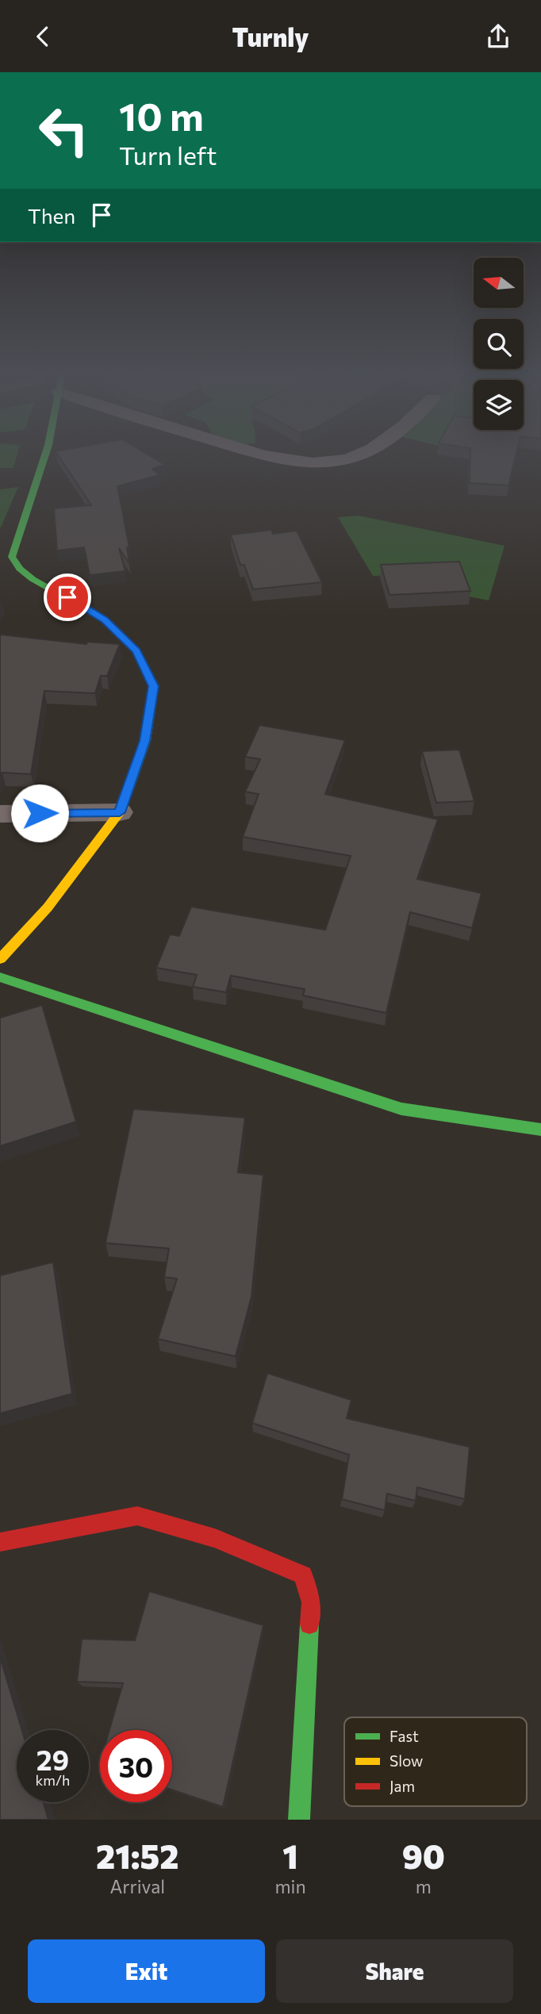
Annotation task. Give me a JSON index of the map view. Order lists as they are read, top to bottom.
{
  "legend": ["Fast", "Slow", "Jam"],
  "north": "left",
  "page": {
    "header": "Turnly",
    "turn": ["10 m", "Turn left"],
    "then": "Then",
    "speed": "29 km/h",
    "limit": "30",
    "eta": [
      "21:52",
      "Arrival",
      "1",
      "min",
      "90",
      "m"
    ],
    "buttons": ["Exit", "Share"]
  }
}
